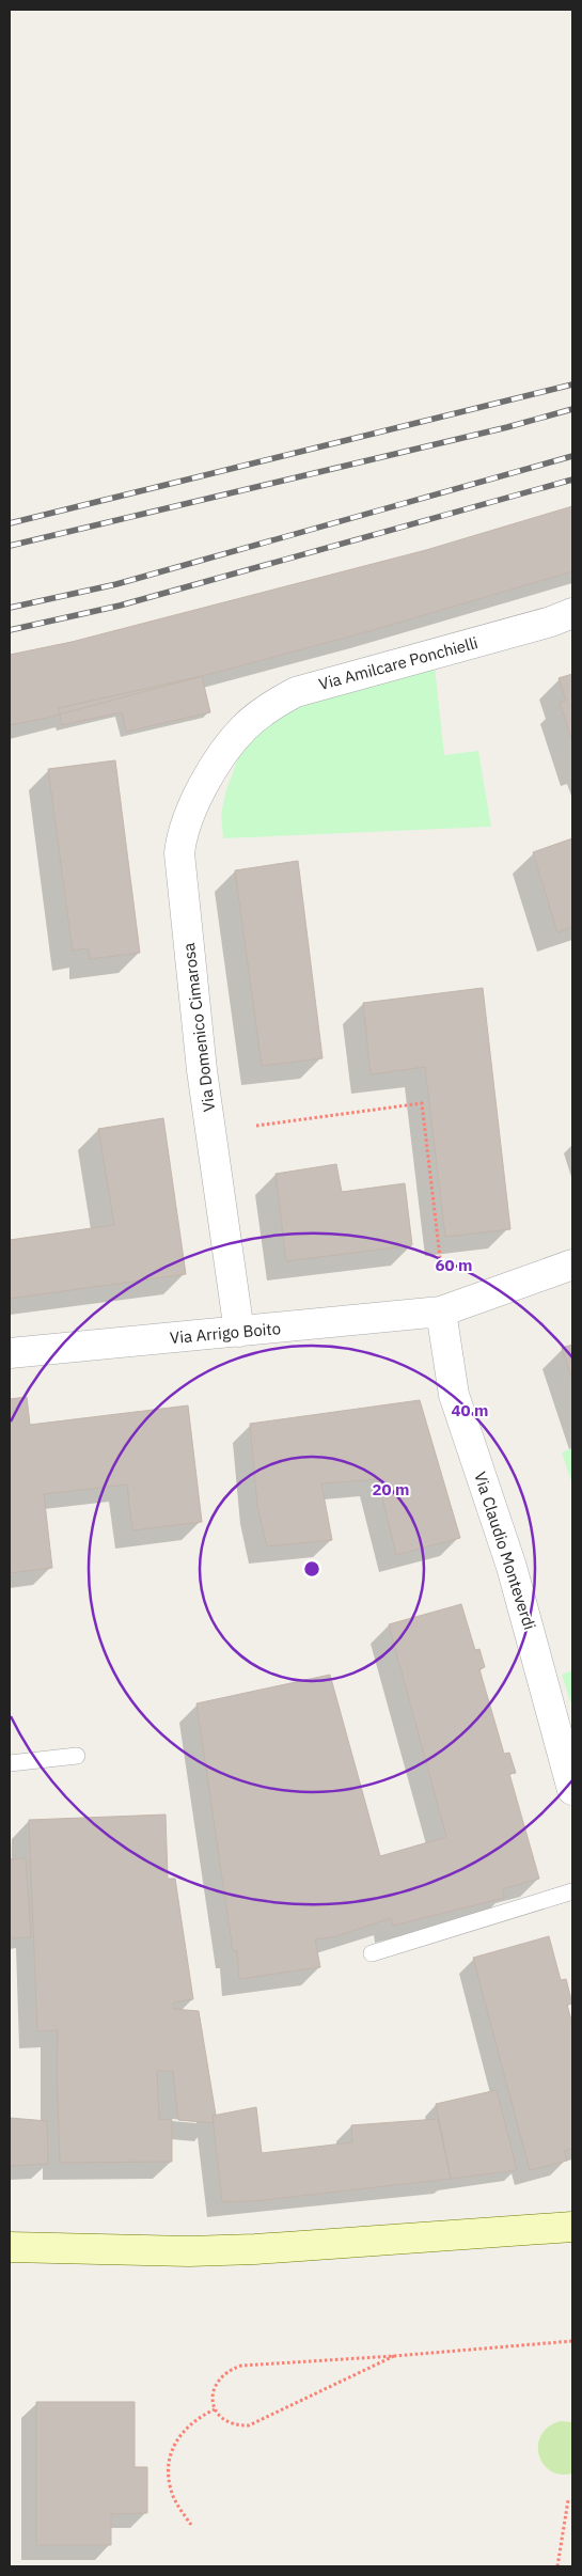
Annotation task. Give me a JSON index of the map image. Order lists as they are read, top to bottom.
{
  "streets": {
    "street": [
      "Via Amilcare Ponchielli",
      "Via Domenico Cimarosa",
      "Via Arrigo Boito",
      "Via Claudio Monteverdi"
    ]
  },
  "crossings": [
    ["Via Amilcare Ponchielli", "Via Domenico Cimarosa"],
    ["Via Domenico Cimarosa", "Via Arrigo Boito"],
    ["Via Arrigo Boito", "Via Claudio Monteverdi"]
  ],
  "rings": ["60 m", "40 m", "20 m"]
}
